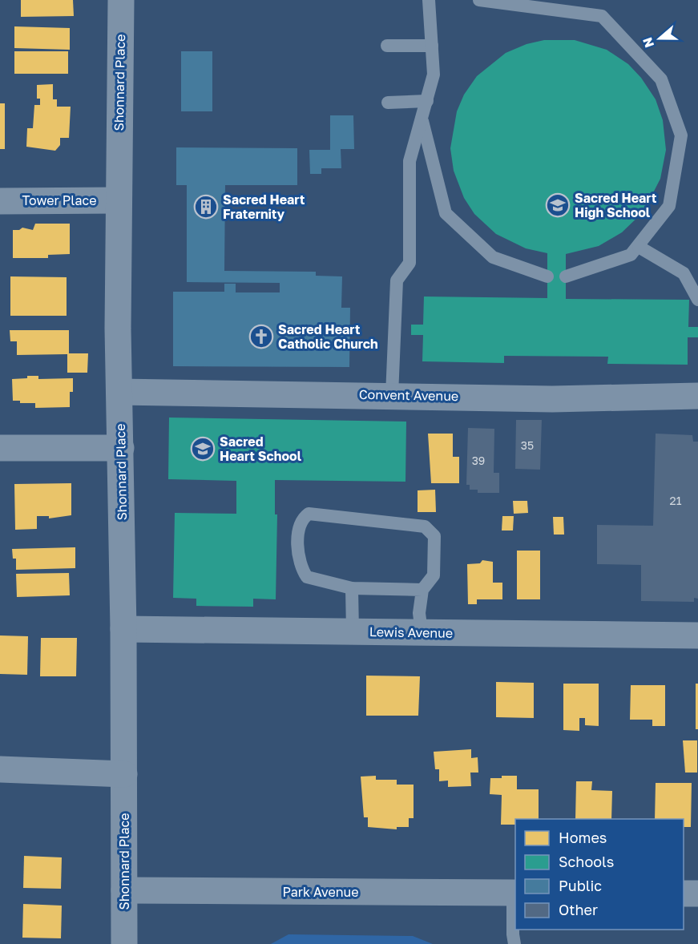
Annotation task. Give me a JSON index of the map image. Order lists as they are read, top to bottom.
{
  "streets": {
    "street": [
      "Shonnard Place",
      "Tower Place",
      "Convent Avenue",
      "Lewis Avenue",
      "Park Avenue"
    ]
  },
  "crossings": [
    ["Shonnard Place", "Tower Place"],
    ["Shonnard Place", "Convent Avenue"],
    ["Shonnard Place", "Lewis Avenue"],
    ["Shonnard Place", "Park Avenue"]
  ],
  "places": {
    "school or university": ["Sacred Heart High School", "Sacred Heart School"],
    "building": ["Sacred Heart Fraternity"],
    "church": ["Sacred Heart Catholic Church"]
  },
  "house_numbers": ["35", "39", "21"],
  "legend": [
    "Homes",
    "Schools",
    "Public",
    "Other"
  ],
  "north": "left"
}
